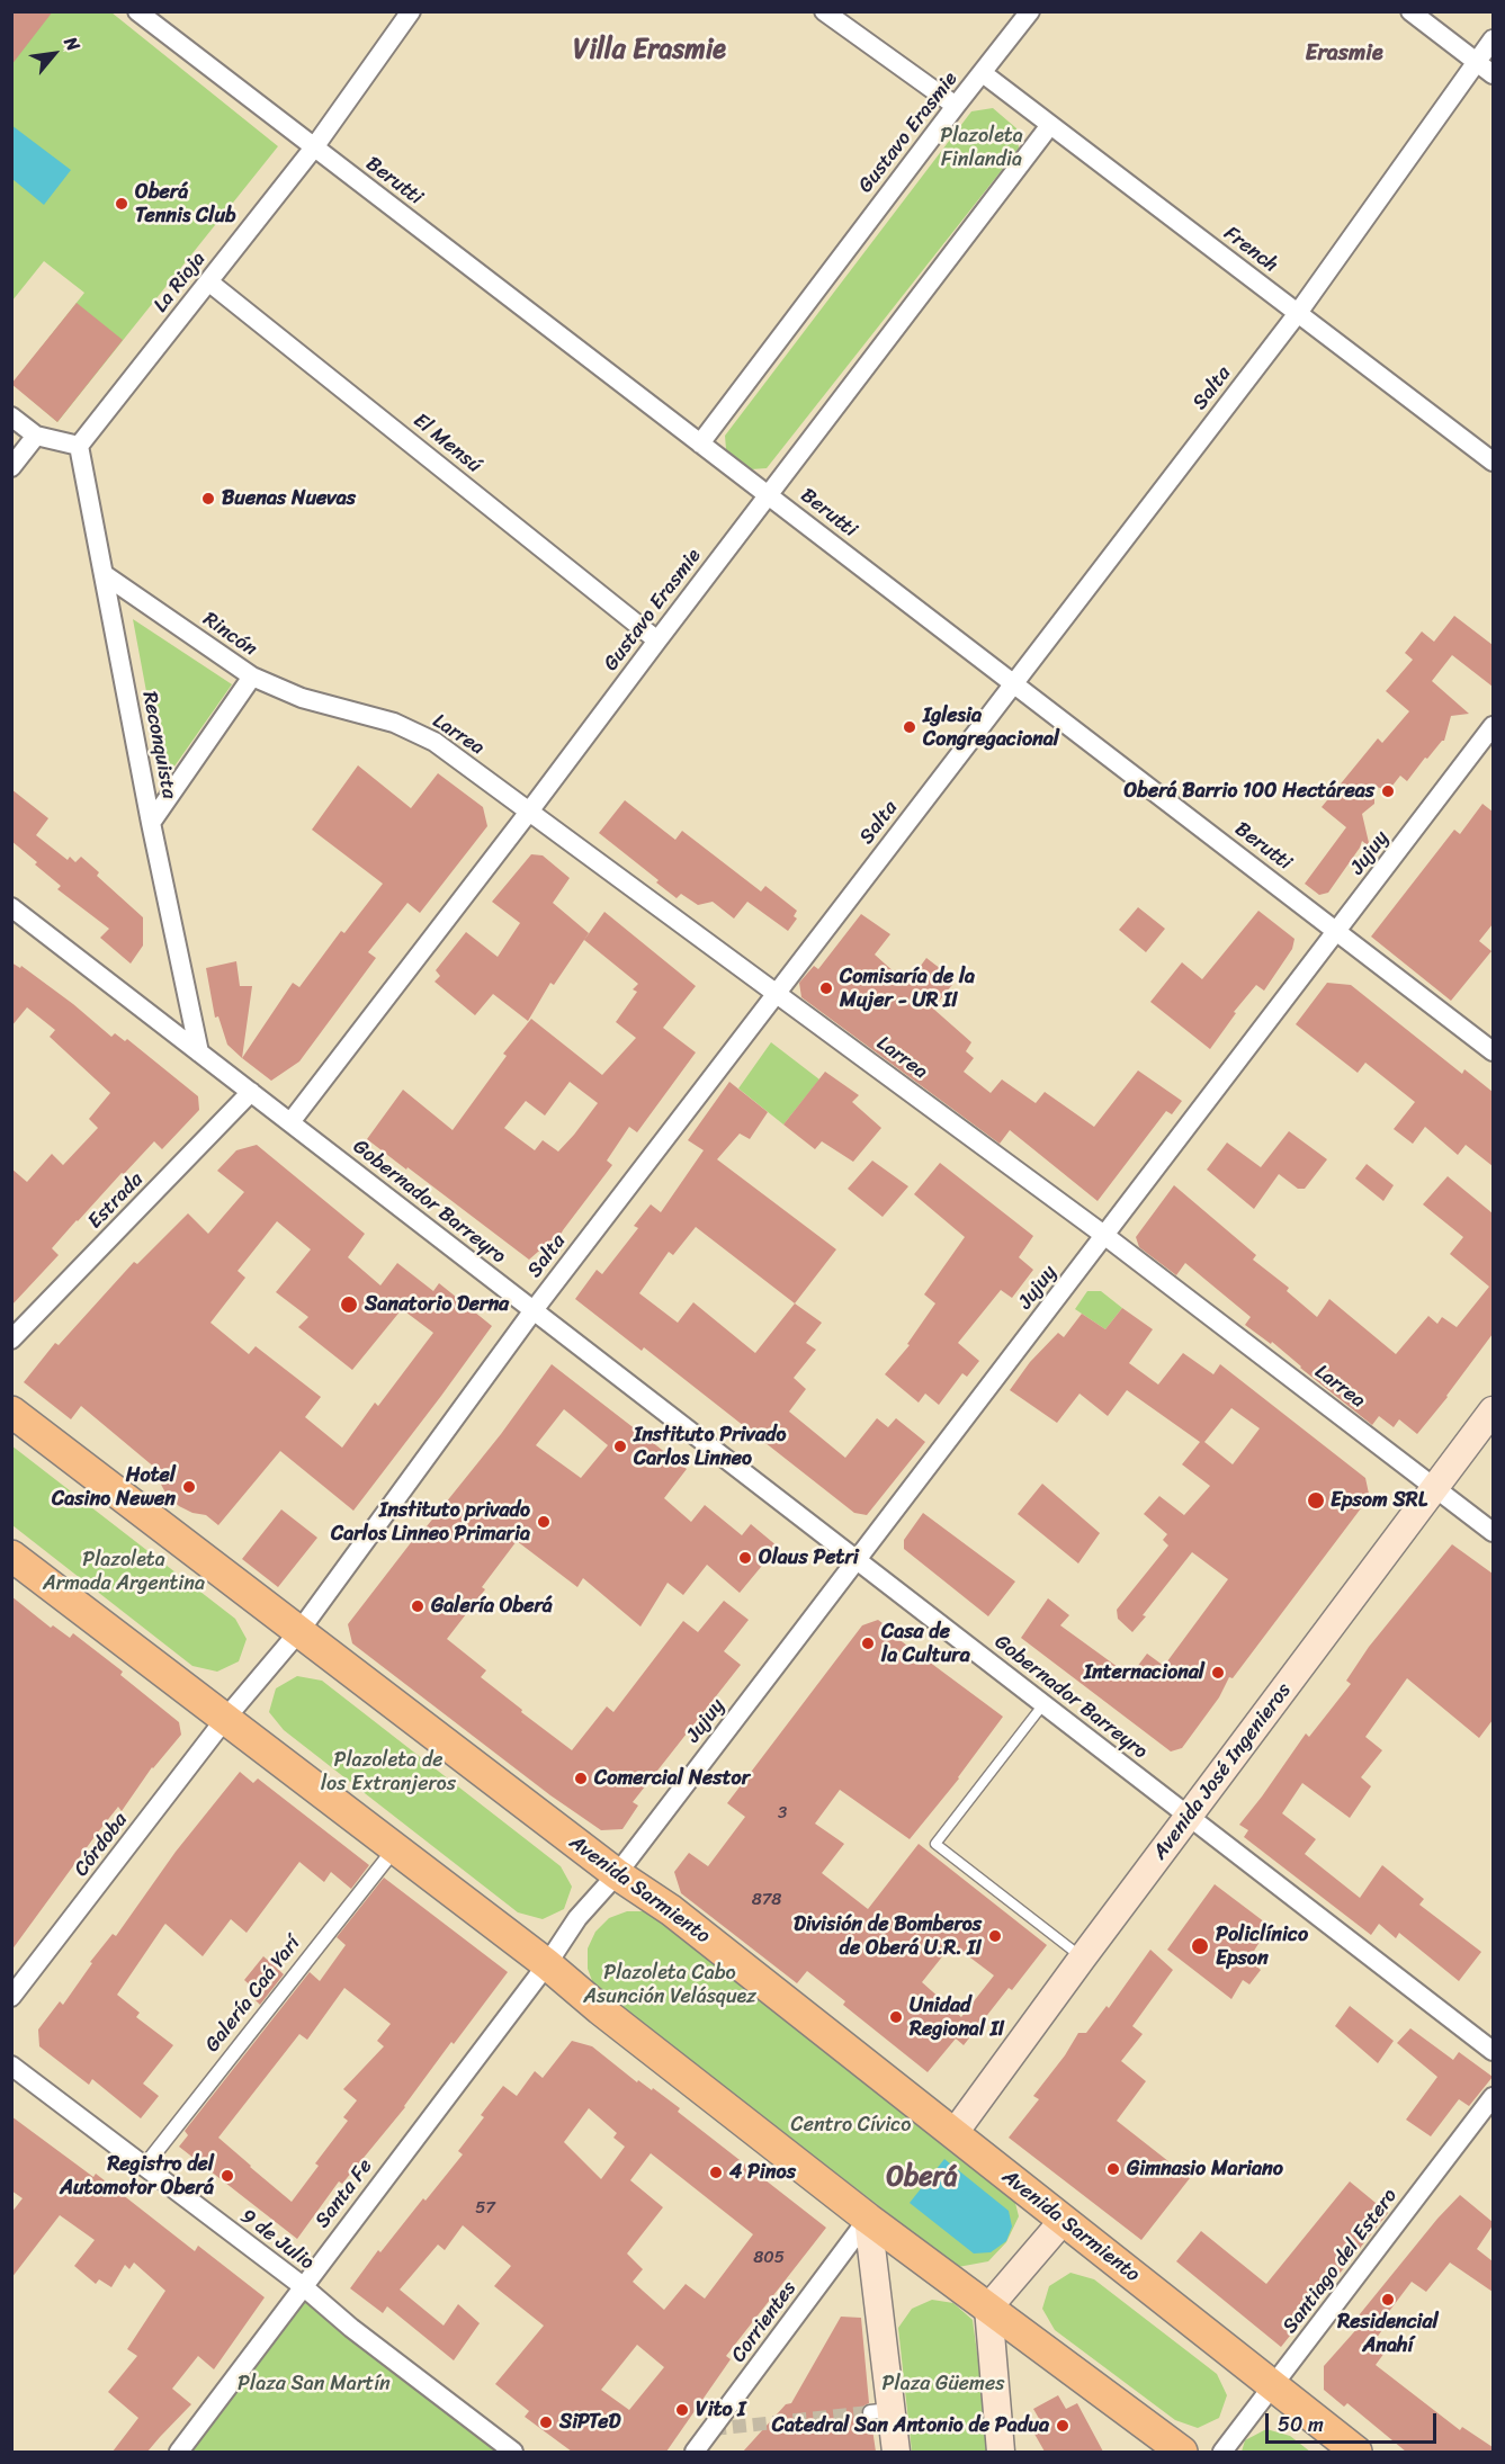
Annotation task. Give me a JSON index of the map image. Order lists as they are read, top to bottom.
{
  "streets": {
    "main road": ["Avenida José Ingenieros", "Avenida Sarmiento"],
    "street": [
      "Gustavo Erasmie",
      "Berutti",
      "French",
      "La Rioja",
      "Salta",
      "El Mensú",
      "Rincón",
      "Larrea",
      "Reconquista",
      "Jujuy",
      "Estrada",
      "Gobernador Barreyro",
      "Córdoba",
      "Galería Caá Yarí",
      "Santa Fe",
      "9 de Julio",
      "Santiago del Estero",
      "Corrientes"
    ]
  },
  "crossings": [
    ["Gustavo Erasmie", "Berutti"],
    ["Gustavo Erasmie", "French"],
    ["Gustavo Erasmie", "El Mensú"],
    ["Gustavo Erasmie", "Larrea"],
    ["Gustavo Erasmie", "Gobernador Barreyro"],
    ["Berutti", "La Rioja"],
    ["Berutti", "Salta"],
    ["Berutti", "Jujuy"],
    ["French", "Salta"],
    ["La Rioja", "El Mensú"],
    ["La Rioja", "Reconquista"],
    ["Salta", "Larrea"],
    ["Salta", "Gobernador Barreyro"],
    ["Salta", "Córdoba"],
    ["Salta", "Avenida Sarmiento"],
    ["Rincón", "Larrea"],
    ["Rincón", "Reconquista"],
    ["Larrea", "Jujuy"],
    ["Larrea", "Avenida José Ingenieros"],
    ["Reconquista", "Gobernador Barreyro"],
    ["Jujuy", "Gobernador Barreyro"],
    ["Jujuy", "Avenida Sarmiento"],
    ["Jujuy", "Santa Fe"],
    ["Estrada", "Gobernador Barreyro"],
    ["Gobernador Barreyro", "Avenida José Ingenieros"],
    ["Avenida José Ingenieros", "Avenida Sarmiento"],
    ["Avenida Sarmiento", "Santiago del Estero"],
    ["Galería Caá Yarí", "9 de Julio"],
    ["Santa Fe", "9 de Julio"]
  ],
  "districts": ["Villa Erasmie", "Erasmie", "Oberá"],
  "parks": [
    "Plazoleta Finlandia",
    "Plazoleta Armada Argentina",
    "Plazoleta de los Extranjeros",
    "Plazoleta Cabo Asunción Velásquez",
    "Centro Cívico",
    "Plaza San Martín",
    "Plaza Güemes"
  ],
  "places": [
    "Oberá Tennis Club",
    "Buenas Nuevas",
    "Iglesia Congregacional",
    "Oberá Barrio 100 Hectáreas",
    "Comisaría de la Mujer - UR II",
    "Sanatorio Derna",
    "Instituto Privado Carlos Linneo",
    "Hotel Casino Newen",
    "Epsom SRL",
    "Instituto privado Carlos Linneo Primaria",
    "Olaus Petri",
    "Galería Oberá",
    "Casa de la Cultura",
    "Internacional",
    "Comercial Nestor",
    "División de Bomberos de Oberá U.R. II",
    "Policlínico Epson",
    "Unidad Regional II",
    "Gimnasio Mariano",
    "4 Pinos",
    "Registro del Automotor Oberá",
    "Residencial Anahí",
    "Vito I",
    "SiPTeD",
    "Catedral San Antonio de Padua"
  ],
  "house_numbers": [
    "3",
    "878",
    "57",
    "805"
  ],
  "scale_bar": "50 m",
  "north": "top right"
}
